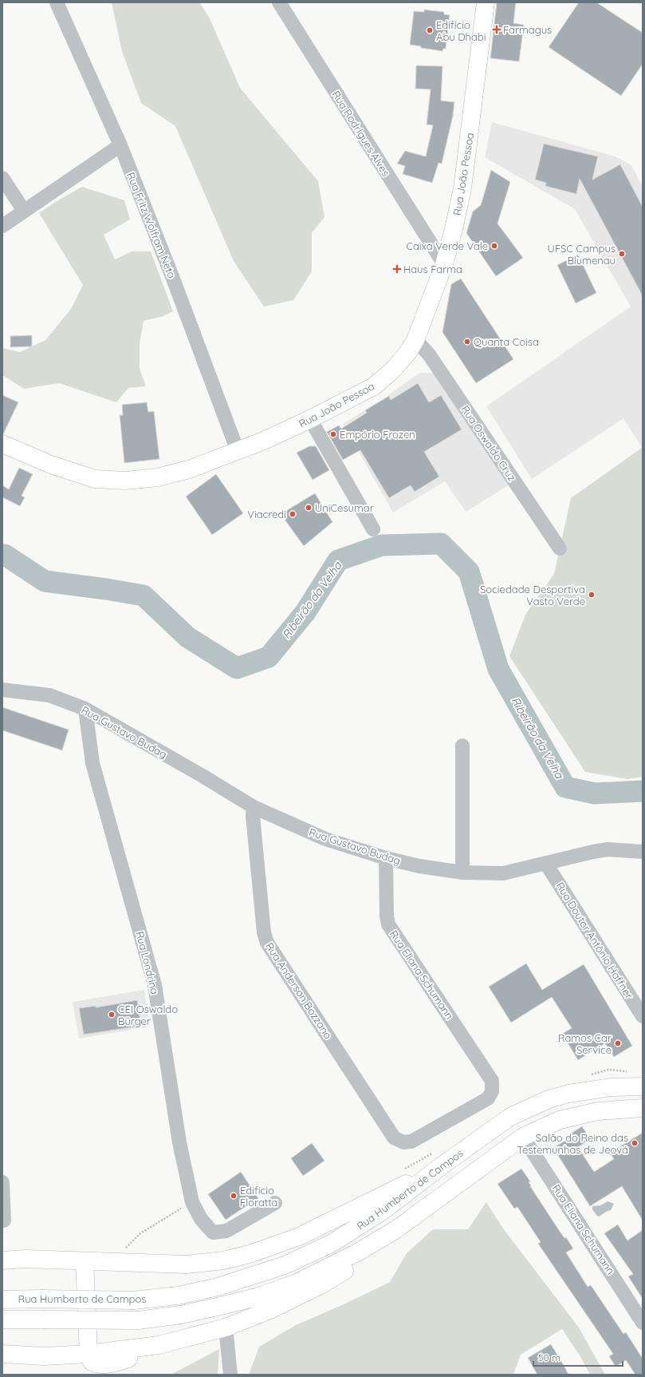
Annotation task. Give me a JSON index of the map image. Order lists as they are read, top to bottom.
{
  "streets": {
    "main road": ["Rua João Pessoa", "Rua Humberto de Campos"],
    "street": [
      "Rua Rodrigues Alves",
      "Rua Fritz Wolfram Neto",
      "Rua Oswaldo Cruz",
      "Rua Gustavo Budag",
      "Rua Doutor Antônio Haffner",
      "Rua Londrina",
      "Rua Eliana Schumann",
      "Rua Anderson Bozzano"
    ]
  },
  "crossings": [
    ["Rua Rodrigues Alves", "Rua João Pessoa"],
    ["Rua João Pessoa", "Rua Fritz Wolfram Neto"],
    ["Rua João Pessoa", "Rua Oswaldo Cruz"],
    ["Rua Gustavo Budag", "Rua Doutor Antônio Haffner"],
    ["Rua Gustavo Budag", "Rua Londrina"],
    ["Rua Gustavo Budag", "Rua Eliana Schumann"],
    ["Rua Gustavo Budag", "Rua Anderson Bozzano"],
    ["Rua Eliana Schumann", "Rua Anderson Bozzano"],
    ["Rua Eliana Schumann", "Rua Humberto de Campos"]
  ],
  "water": ["Ribeirão da Velha"],
  "places": {
    "health": ["Farmagus", "Haus Farma"],
    "other": [
      "Edifício Abu Dhabi",
      "Caixa Verde Vale",
      "UFSC Campus Blumenau",
      "Quanta Coisa",
      "Empório Frozen",
      "UniCesumar",
      "Viacredi",
      "Sociedade Desportiva Vasto Verde",
      "CEI Oswaldo Bürger",
      "Ramos Car Service",
      "Salão do Reino das Testemunhas de Jeová",
      "Edifício Floratta"
    ]
  },
  "scale_bar": "50 m"
}
